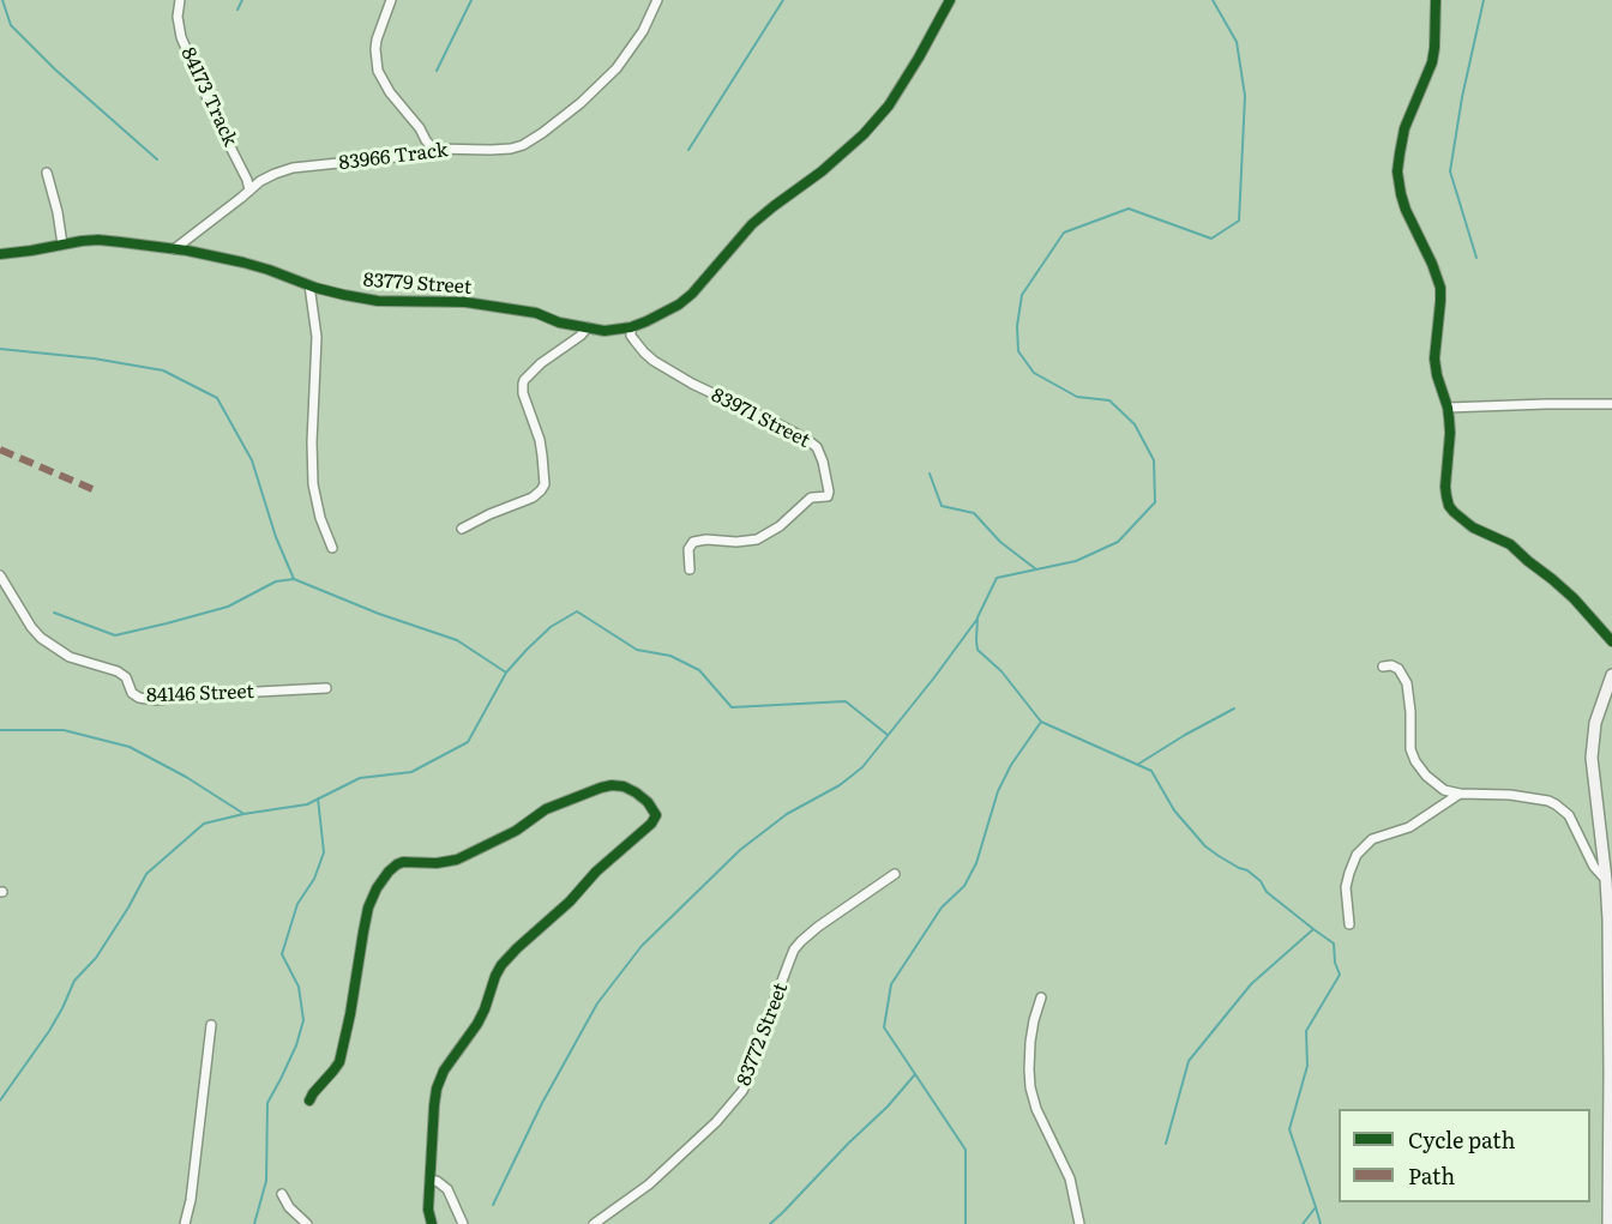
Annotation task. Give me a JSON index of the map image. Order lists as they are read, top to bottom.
{
  "streets": {
    "street": [
      "84173 Track",
      "83966 Track",
      "83779 Street",
      "83971 Street",
      "84146 Street",
      "83772 Street"
    ]
  },
  "crossings": [
    ["84173 Track", "83966 Track"],
    ["83966 Track", "83779 Street"],
    ["83779 Street", "83971 Street"]
  ],
  "legend": ["Cycle path", "Path"]
}
